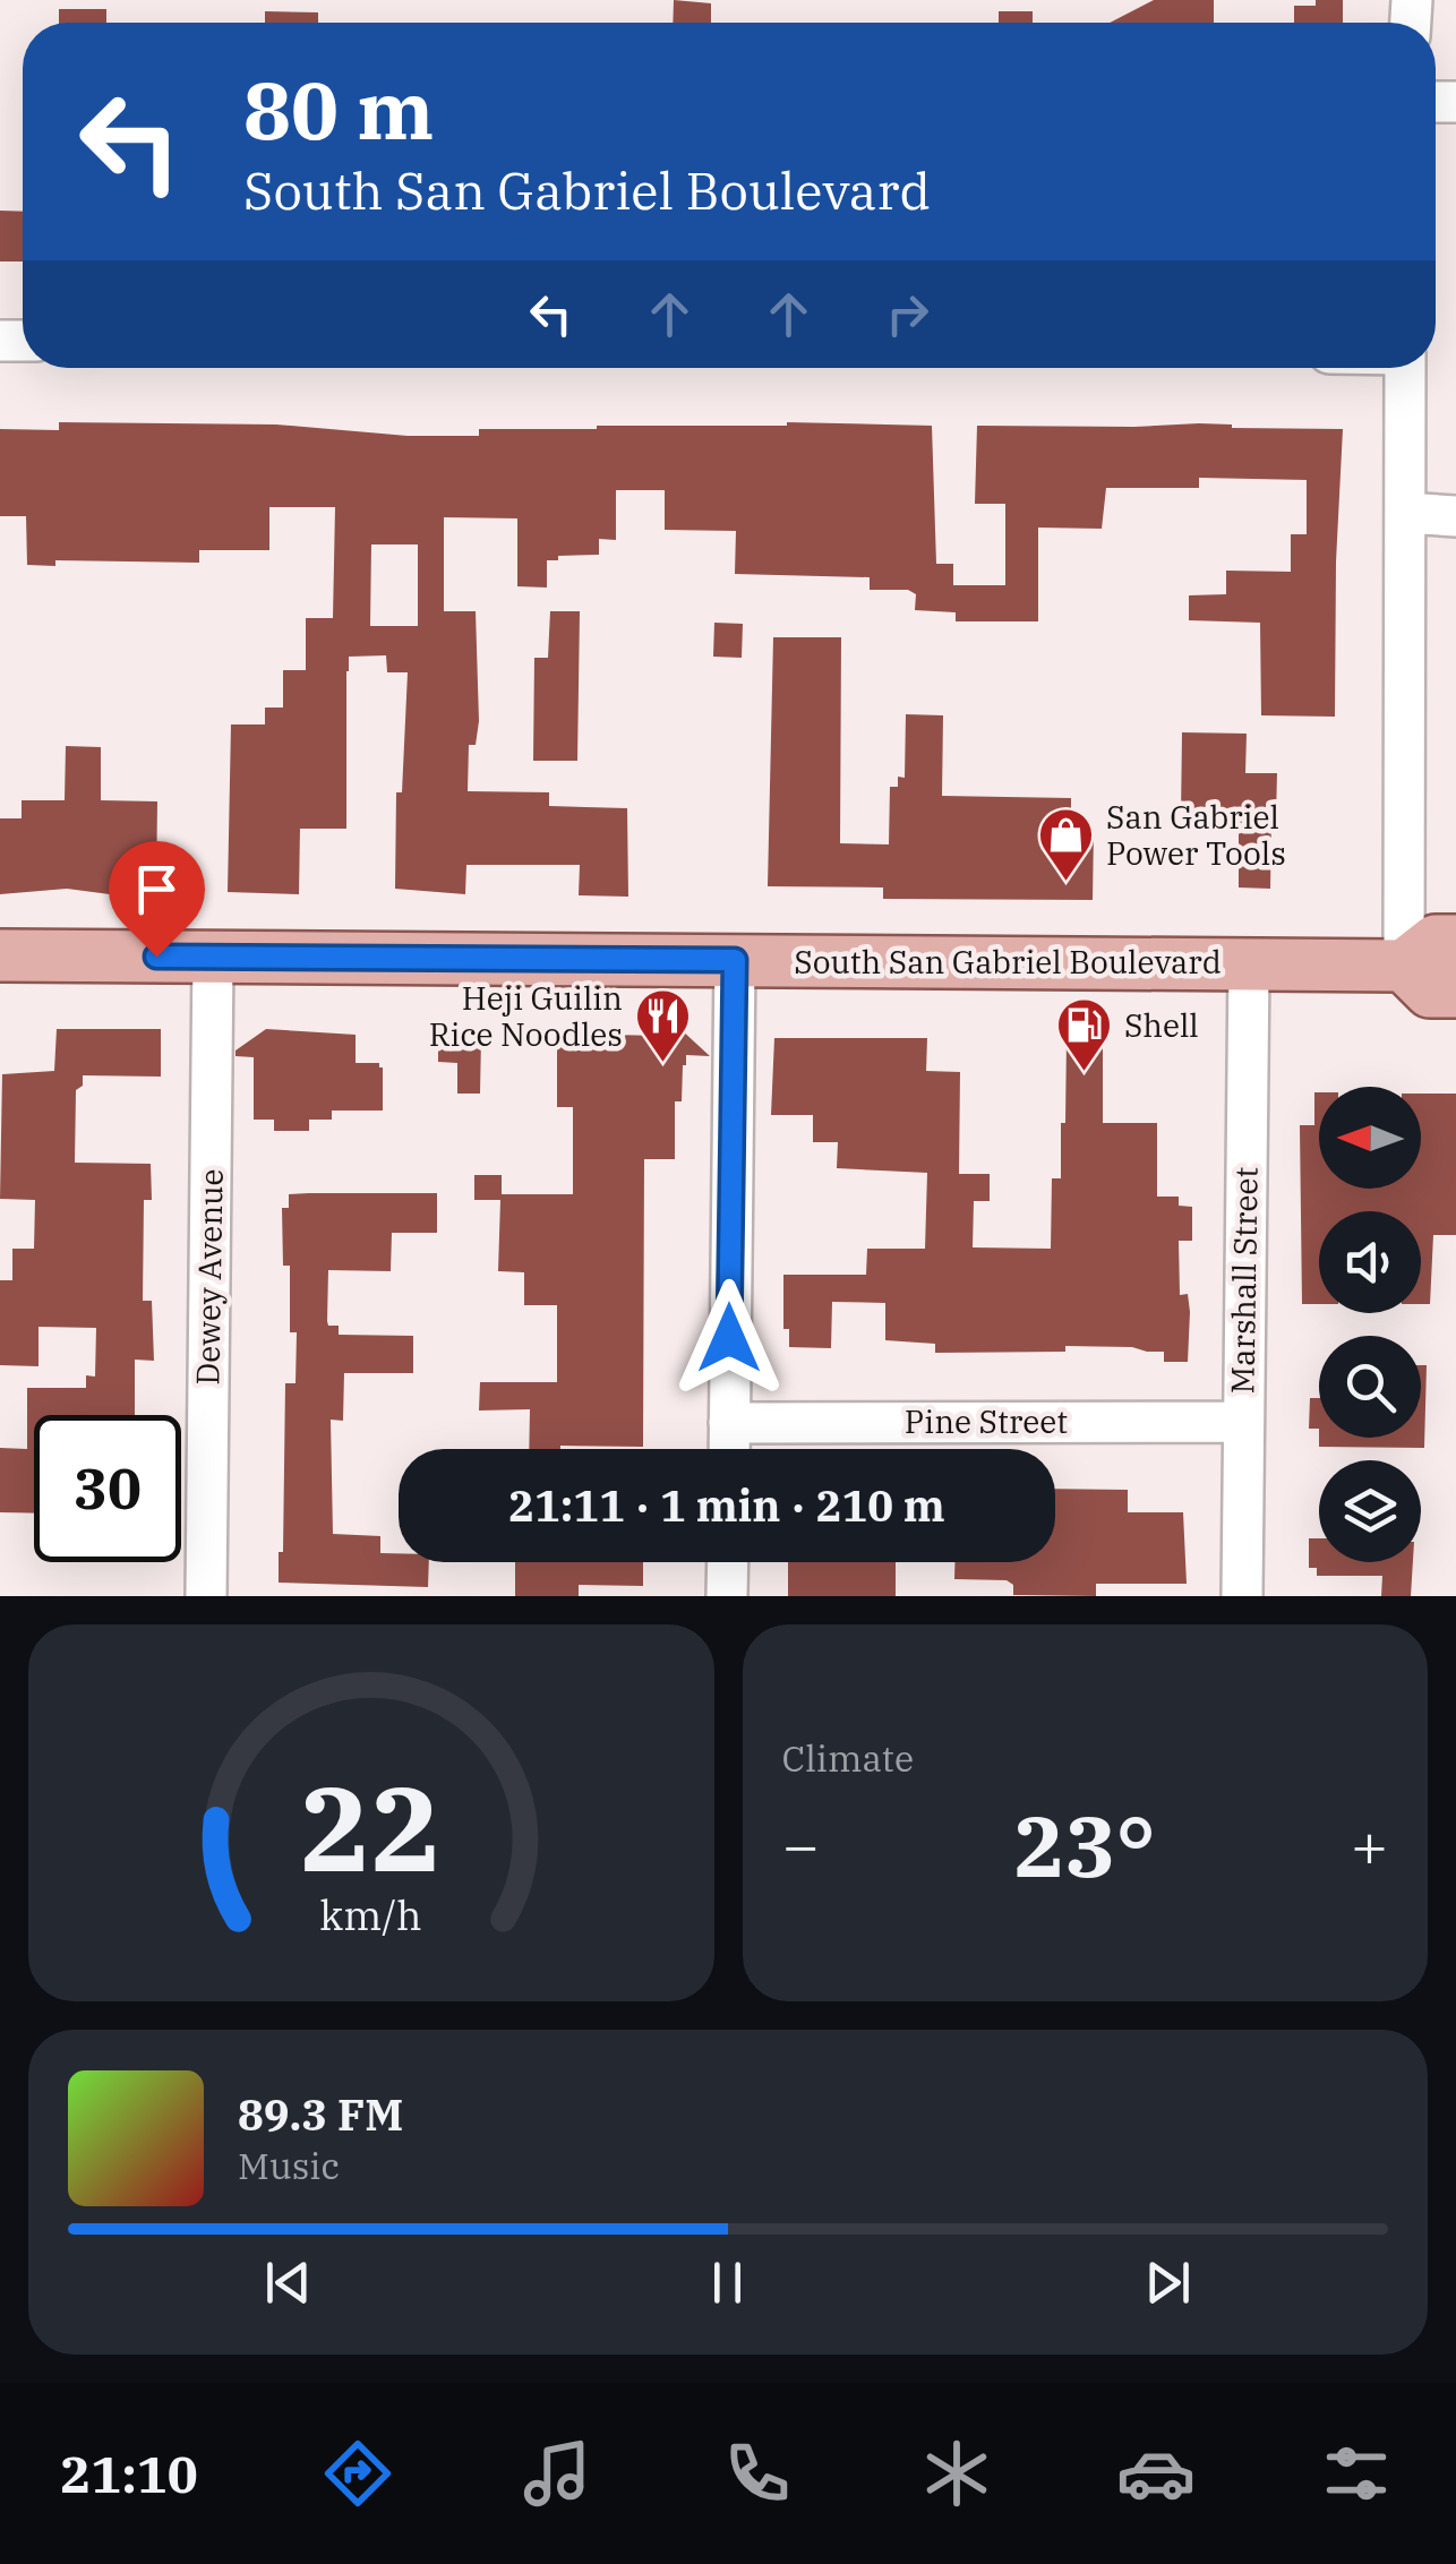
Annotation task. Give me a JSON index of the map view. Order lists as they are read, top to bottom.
{
  "streets": {
    "main road": ["South San Gabriel Boulevard"],
    "street": ["Dewey Avenue", "Marshall Street", "Pine Street"]
  },
  "crossings": [
    ["South San Gabriel Boulevard", "Dewey Avenue"],
    ["South San Gabriel Boulevard", "Marshall Street"],
    ["Marshall Street", "Pine Street"]
  ],
  "places": {
    "shop": ["San Gabriel Power Tools"],
    "restaurant": ["Heji Guilin Rice Noodles"],
    "fuel station": ["Shell"]
  },
  "north": "left",
  "page": {
    "turn": ["80 m", "South San Gabriel Boulevard"],
    "limit": "30",
    "trip": "21:11 · 1 min · 210 m",
    "tile": "Climate",
    "heat": ["−", "23°", "+"],
    "song": ["89.3 FM", "Music"],
    "tabs": "21:10",
    "gauge": ["22", "km/h"]
  }
}
